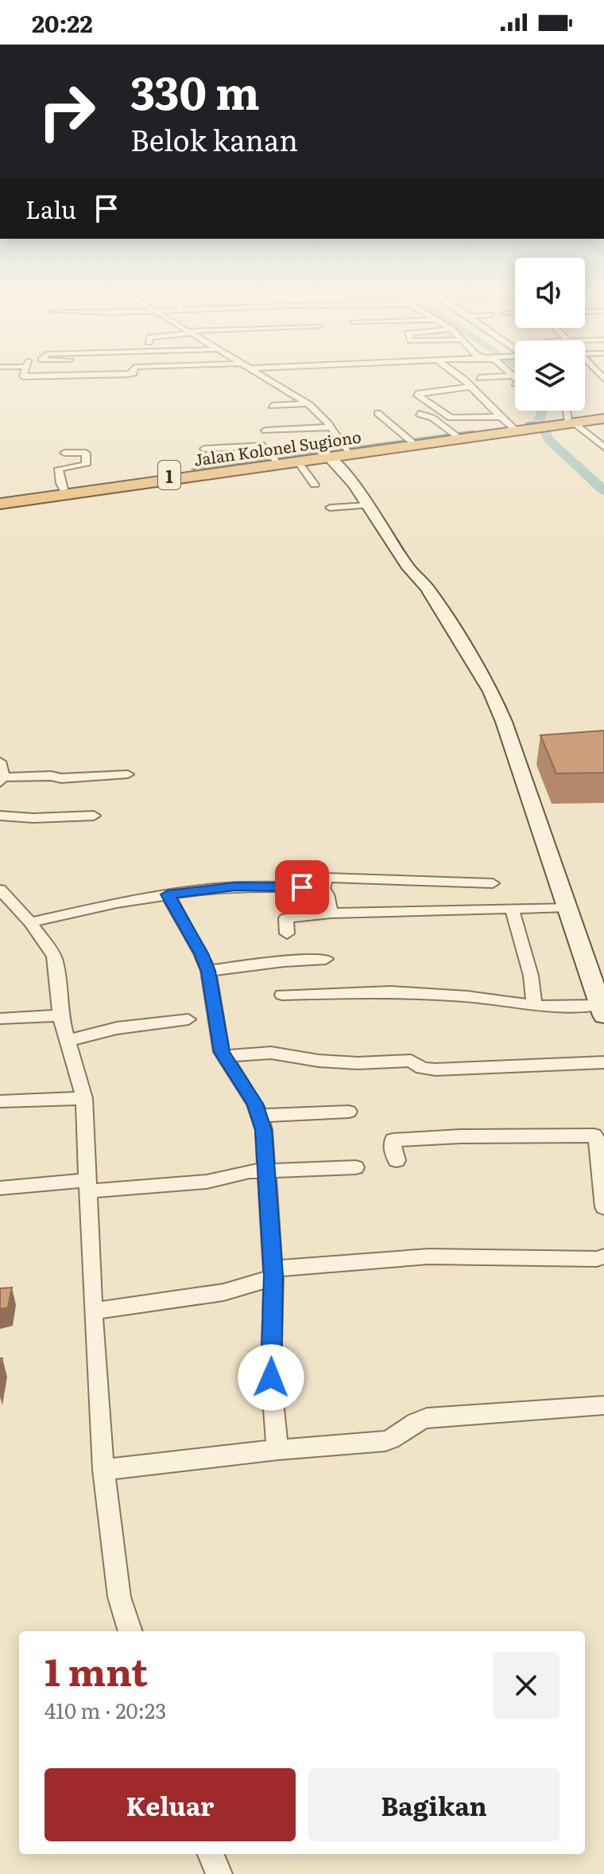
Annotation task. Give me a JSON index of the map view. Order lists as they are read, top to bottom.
{
  "streets": {
    "highway": ["Jalan Kolonel Sugiono", "1"]
  },
  "crossings": [
    ["Jalan Kolonel Sugiono", "1"]
  ],
  "page": {
    "status": "20:22",
    "turn": ["330 m", "Belok kanan"],
    "then": "Lalu",
    "heading": ["1 mnt", "410 m · 20:23"],
    "buttons": ["Keluar", "Bagikan"]
  }
}
